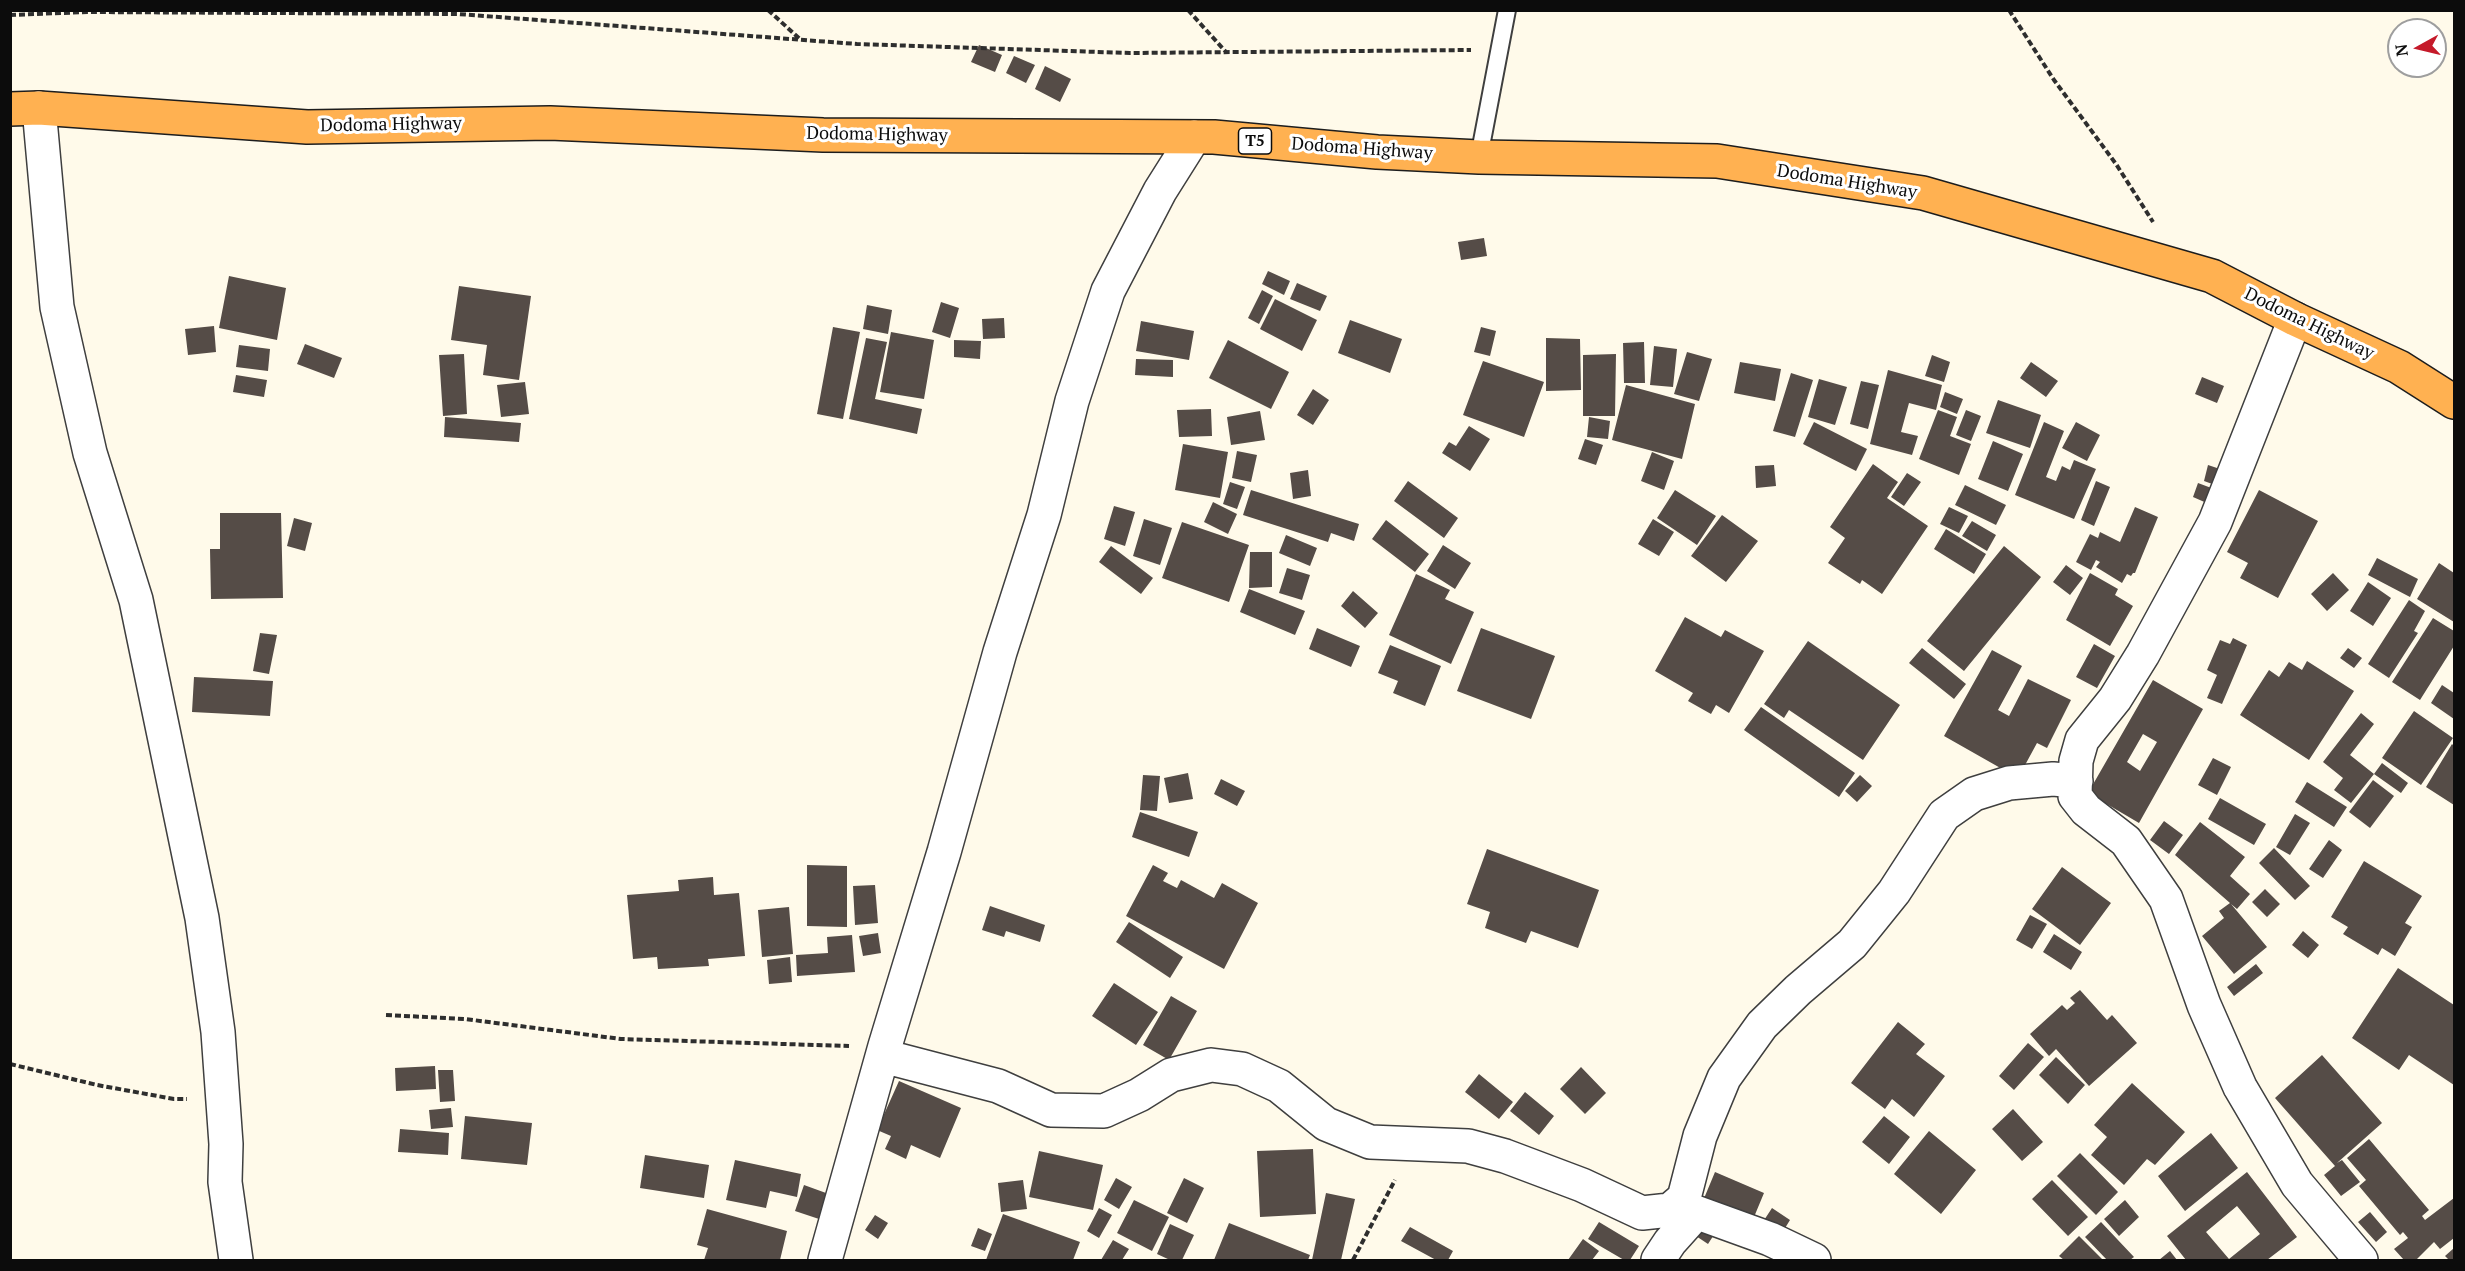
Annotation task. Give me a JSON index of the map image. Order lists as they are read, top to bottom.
{
  "streets": {
    "highway": ["Dodoma Highway", "T5"]
  },
  "north": "left"
}
